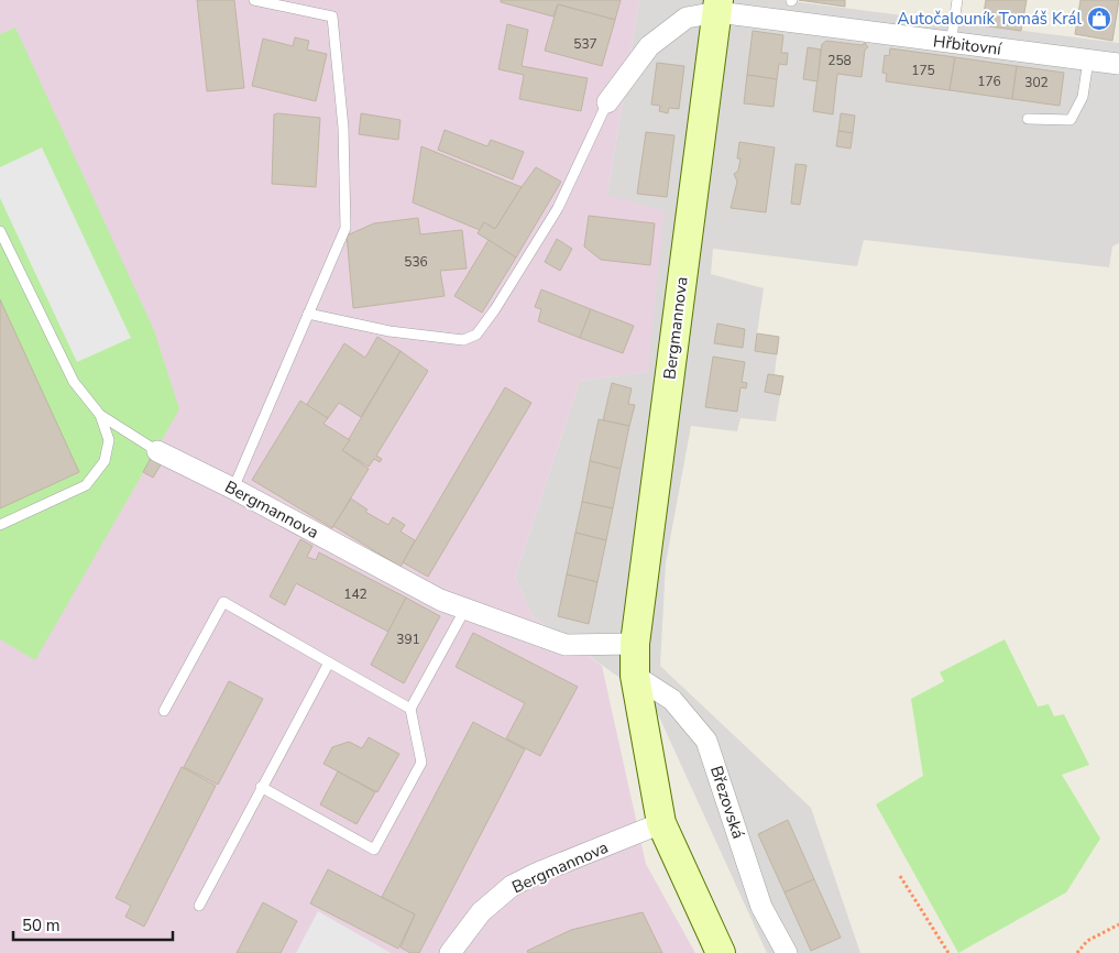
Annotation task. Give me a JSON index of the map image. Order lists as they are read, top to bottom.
{
  "streets": {
    "street": ["Hřbitovní", "Bergmannova", "Březovská"]
  },
  "crossings": [
    ["Hřbitovní", "Bergmannova"],
    ["Bergmannova", "Březovská"]
  ],
  "places": {
    "shop": ["Autočalouník Tomáš Král"]
  },
  "house_numbers": [
    "537",
    "258",
    "175",
    "176",
    "302",
    "536",
    "142",
    "391"
  ],
  "scale_bar": "50 m"
}
